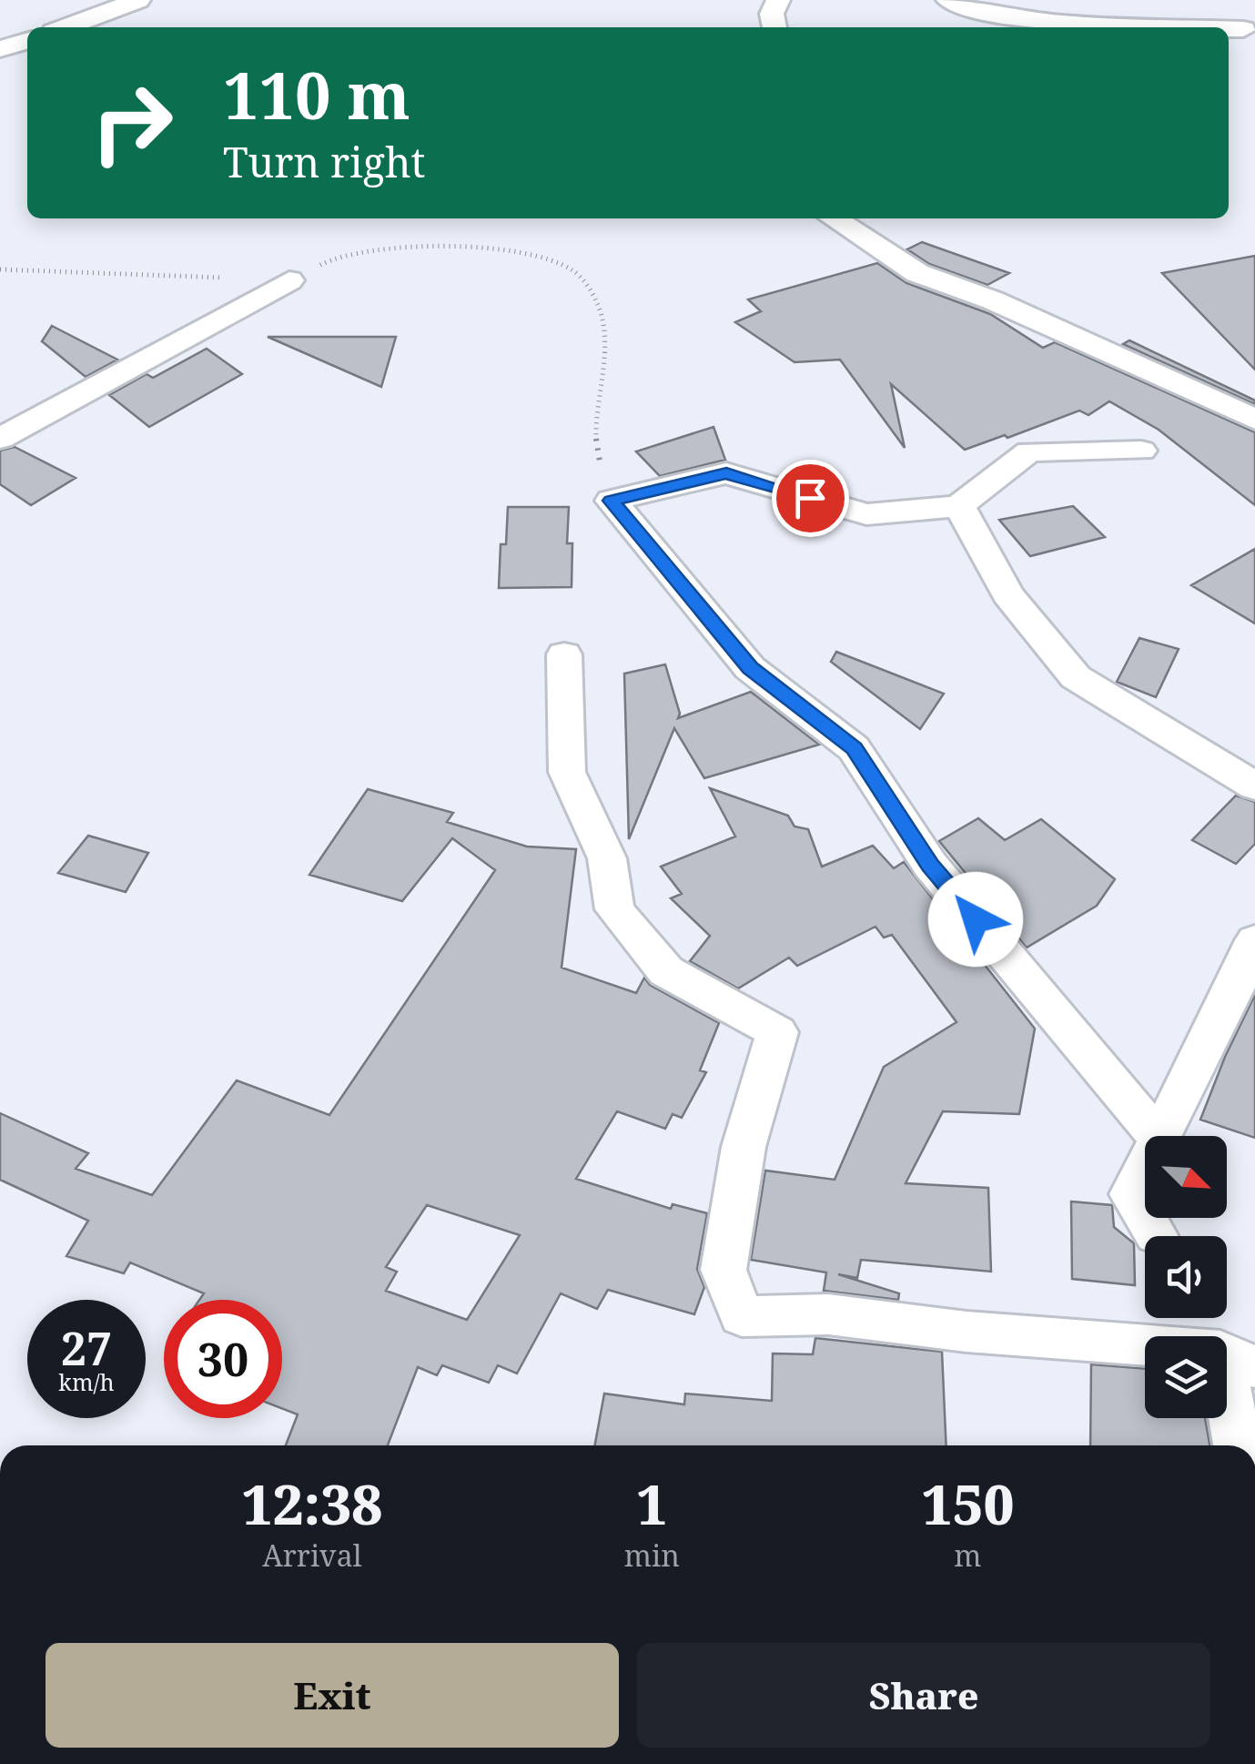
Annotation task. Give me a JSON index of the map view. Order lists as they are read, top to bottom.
{
  "north": "bottom right",
  "page": {
    "turn": ["110 m", "Turn right"],
    "speed": "27 km/h",
    "limit": "30",
    "eta": [
      "12:38",
      "Arrival",
      "1",
      "min",
      "150",
      "m"
    ],
    "buttons": ["Exit", "Share"]
  }
}
